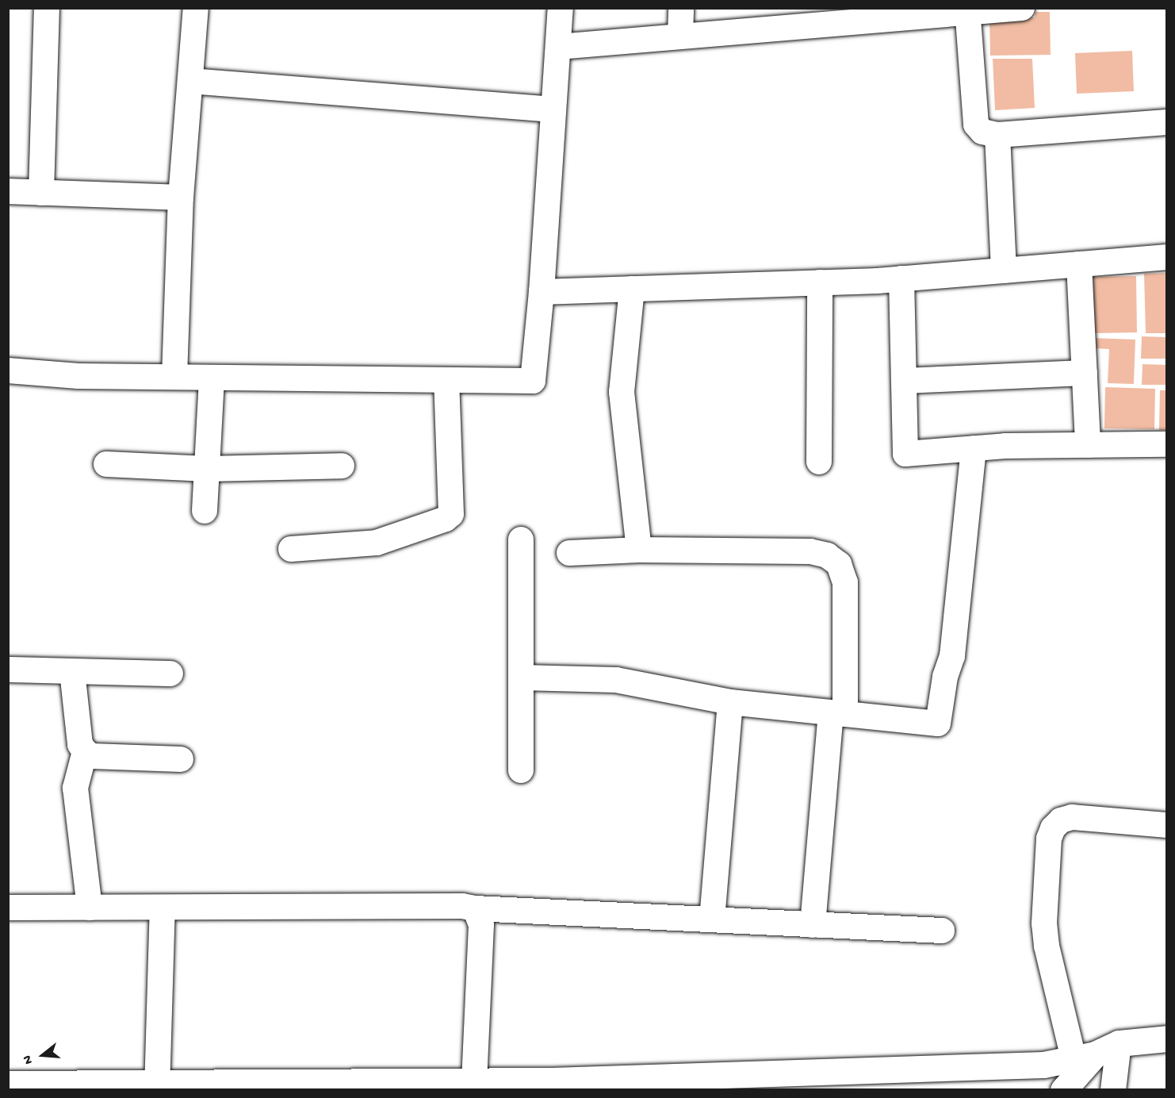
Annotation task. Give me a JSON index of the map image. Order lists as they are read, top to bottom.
{
  "north": "left"
}
